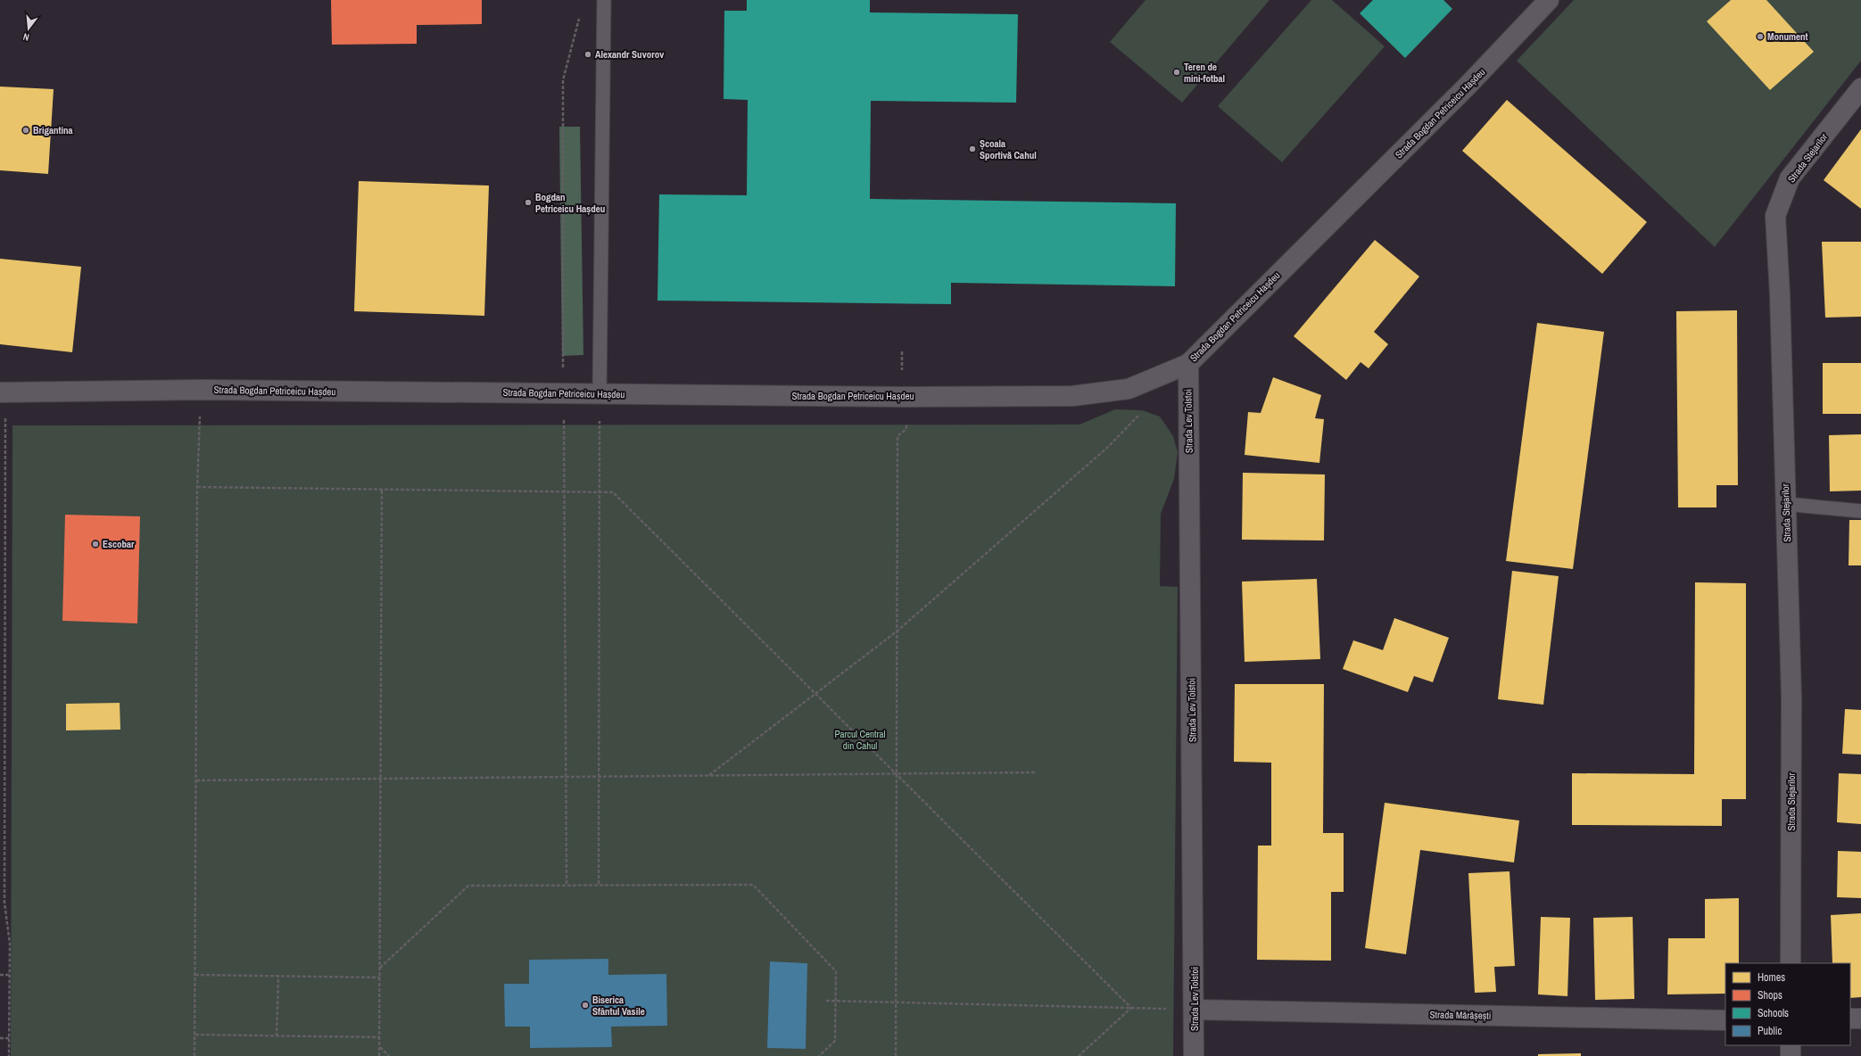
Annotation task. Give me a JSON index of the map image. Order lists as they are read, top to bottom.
{
  "streets": {
    "street": [
      "Strada Bogdan Petriceicu Hașdeu",
      "Strada Stejarilor",
      "Strada Lev Tolstoi",
      "Strada Mărășești"
    ]
  },
  "crossings": [
    ["Strada Bogdan Petriceicu Hașdeu", "Strada Lev Tolstoi"],
    ["Strada Lev Tolstoi", "Strada Mărășești"]
  ],
  "parks": ["Parcul Central din Cahul"],
  "places": [
    "Monument",
    "Alexandr Suvorov",
    "Teren de mini-fotbal",
    "Brigantina",
    "Școala Sportivă Cahul",
    "Bogdan Petriceicu Hașdeu",
    "Escobar",
    "Biserica Sfântul Vasile"
  ],
  "legend": [
    "Homes",
    "Shops",
    "Schools",
    "Public"
  ],
  "north": "bottom"
}
